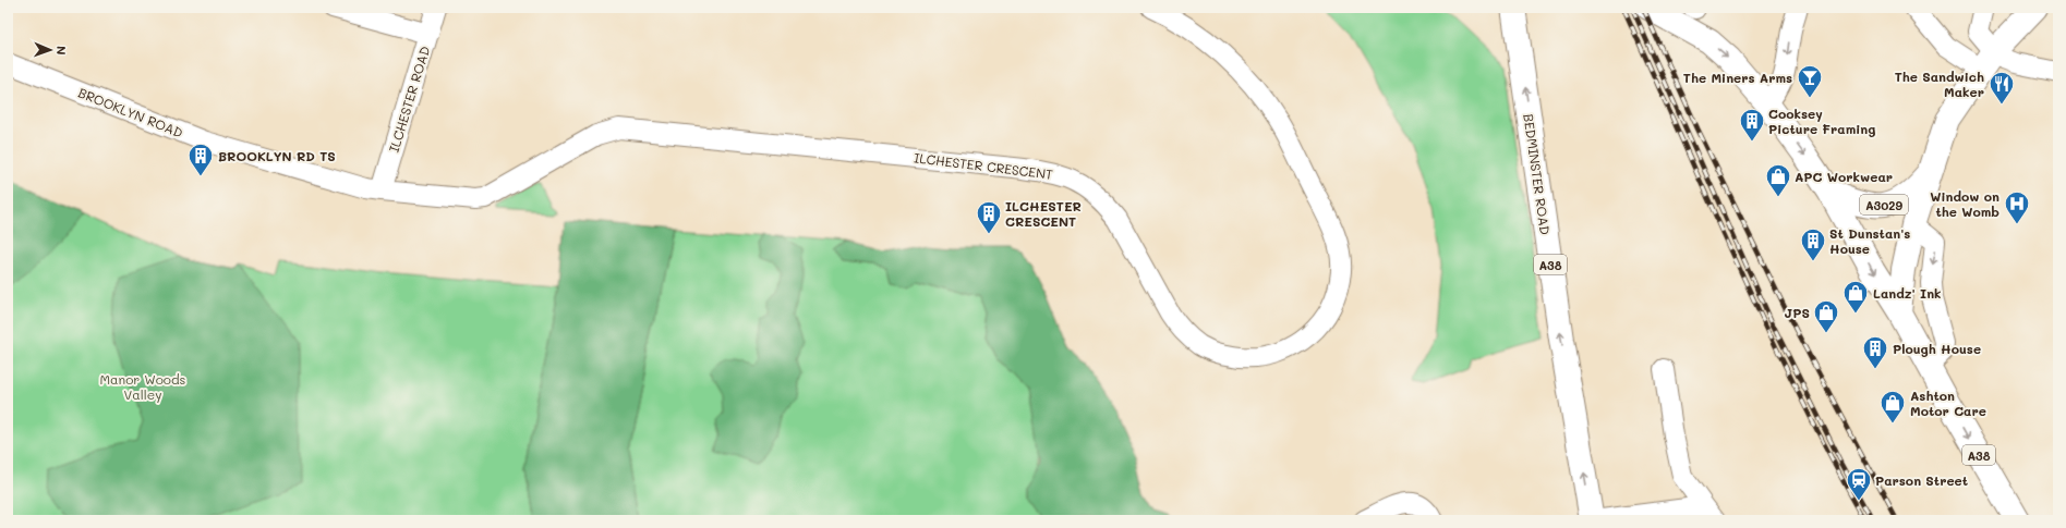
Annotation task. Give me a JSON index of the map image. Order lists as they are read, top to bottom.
{
  "streets": {
    "highway": ["BEDMINSTER ROAD", "A3029", "A38"],
    "street": ["ILCHESTER ROAD", "BROOKLYN ROAD", "ILCHESTER CRESCENT"]
  },
  "crossings": [
    ["ILCHESTER ROAD", "BROOKLYN ROAD"],
    ["ILCHESTER ROAD", "ILCHESTER CRESCENT"],
    ["BROOKLYN ROAD", "ILCHESTER CRESCENT"],
    ["A3029", "A38"]
  ],
  "one_way": ["BEDMINSTER ROAD"],
  "parks": ["Manor Woods Valley"],
  "places": {
    "bar": ["The Miners Arms"],
    "restaurant": ["The Sandwich Maker"],
    "building": [
      "Cooksey Picture Framing",
      "BROOKLYN RD TS",
      "ILCHESTER CRESCENT",
      "St Dunstan's House",
      "Plough House"
    ],
    "shop": [
      "APC Workwear",
      "Landz' Ink",
      "JPS",
      "Ashton Motor Care"
    ],
    "hospital": ["Window on the Womb"],
    "station": ["Parson Street"]
  },
  "north": "right"
}
